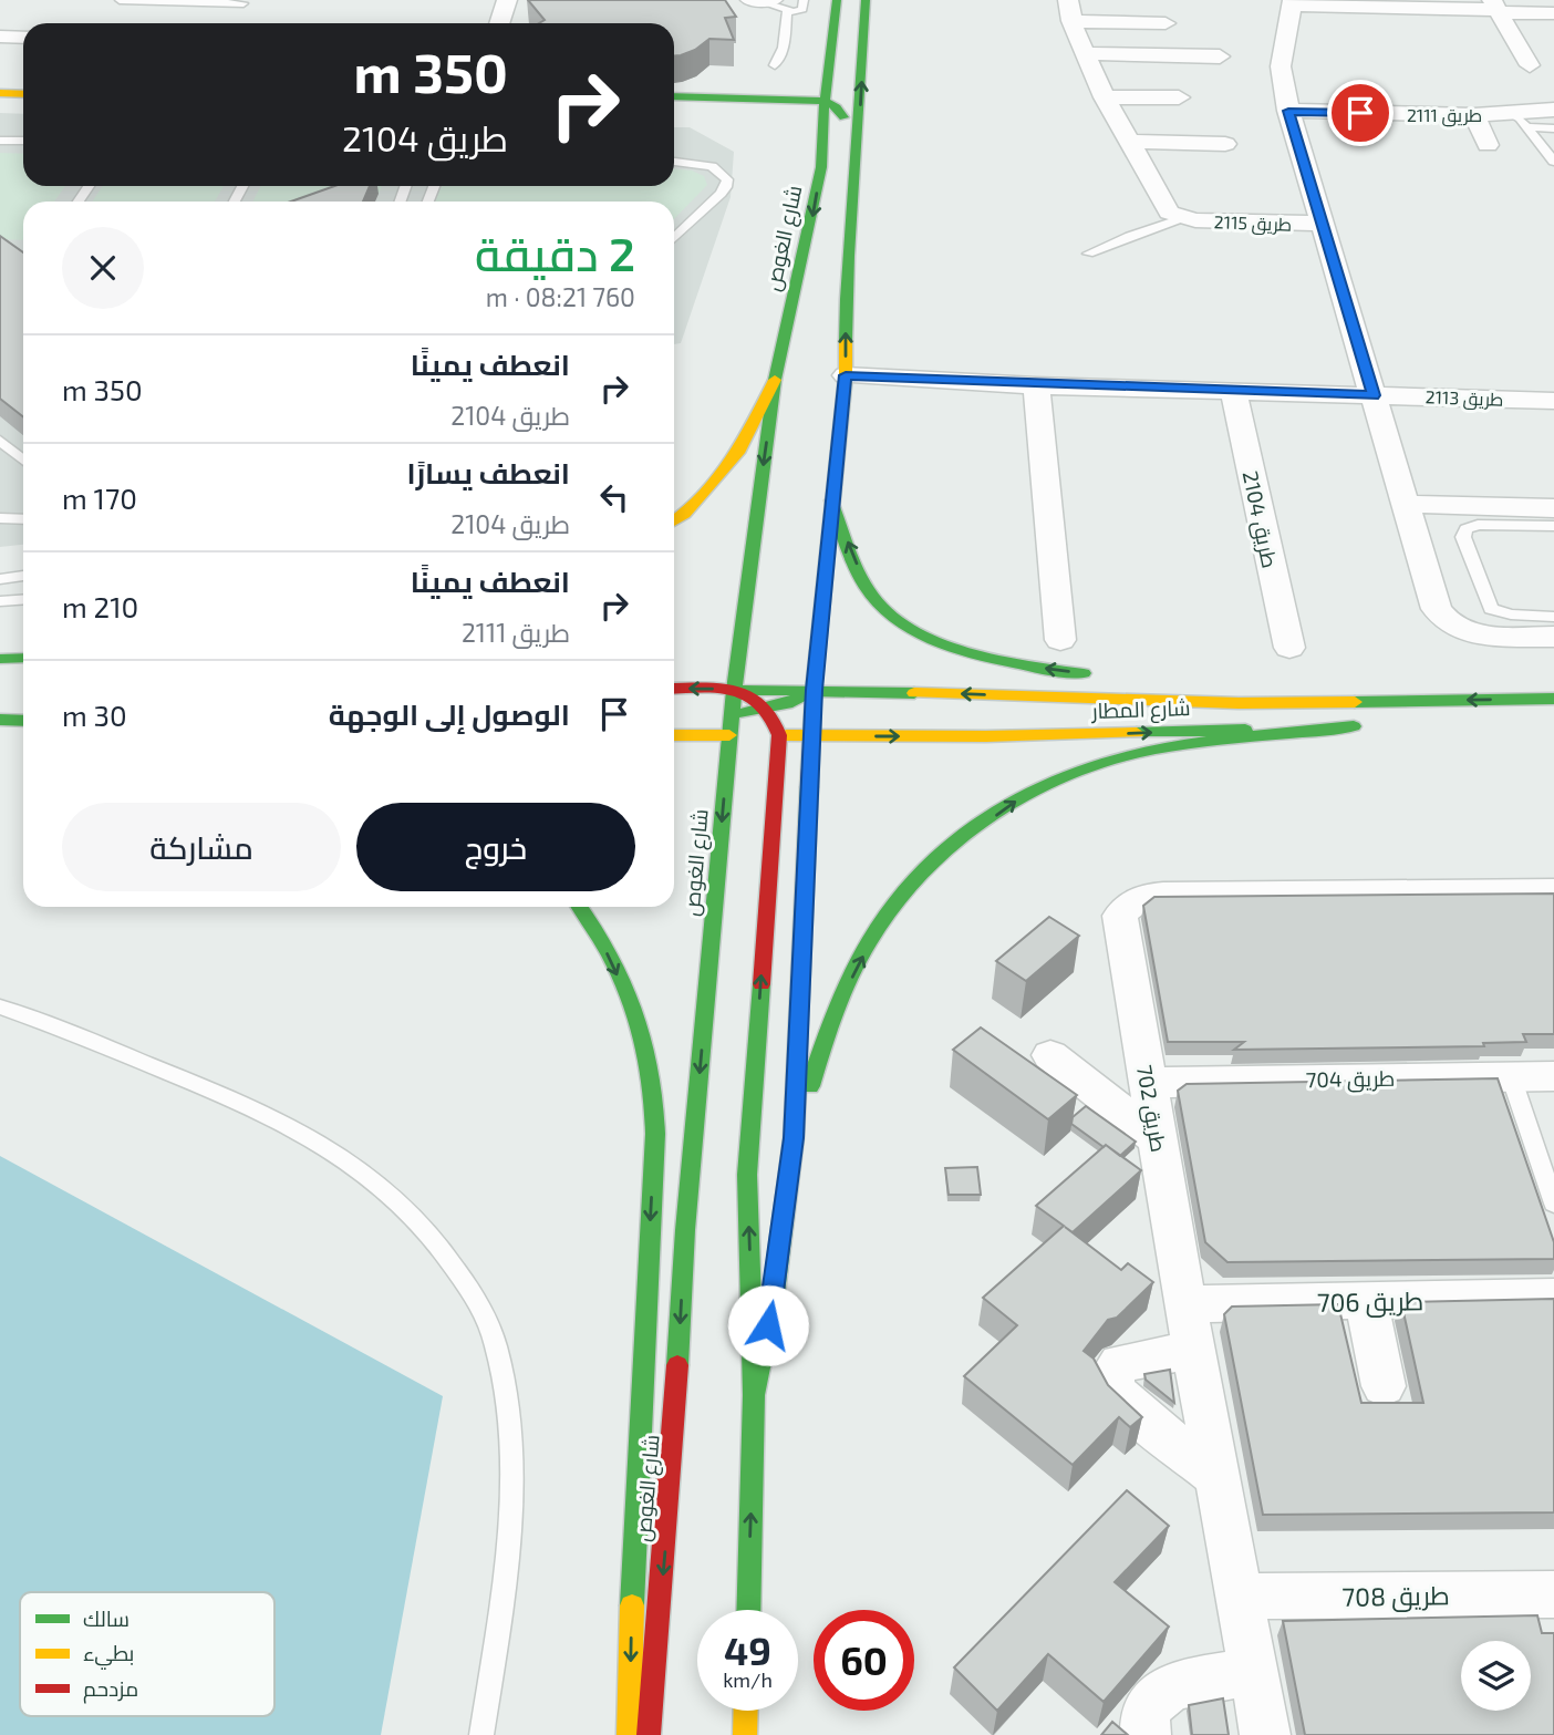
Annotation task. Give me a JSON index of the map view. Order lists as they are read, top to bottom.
{
  "streets": {
    "main road": ["شارع الغوص", "شارع المطار"],
    "street": [
      "طريق 2111",
      "طريق 2115",
      "طريق 2113",
      "طريق 2104",
      "طريق 704",
      "طريق 702",
      "طريق 706",
      "طريق 708"
    ]
  },
  "crossings": [
    ["شارع الغوص", "شارع المطار"],
    ["طريق 704", "طريق 702"],
    ["طريق 702", "طريق 706"],
    ["طريق 702", "طريق 708"]
  ],
  "legend": ["سالك", "بطيء", "مزدحم"],
  "page": {
    "turn": ["350 m", "طريق 2104"],
    "heading": ["2 دقيقة", "760 m · 08:21"],
    "list": [
      {
        "name": "انعطف يمينًا",
        "note": "طريق 2104",
        "value": "350 m"
      },
      {
        "name": "انعطف يسارًا",
        "note": "طريق 2104",
        "value": "170 m"
      },
      {
        "name": "انعطف يمينًا",
        "note": "طريق 2111",
        "value": "210 m"
      },
      {
        "name": "الوصول إلى الوجهة",
        "value": "30 m"
      }
    ],
    "buttons": ["خروج", "مشاركة"],
    "speed": "49 km/h",
    "limit": "60"
  }
}
